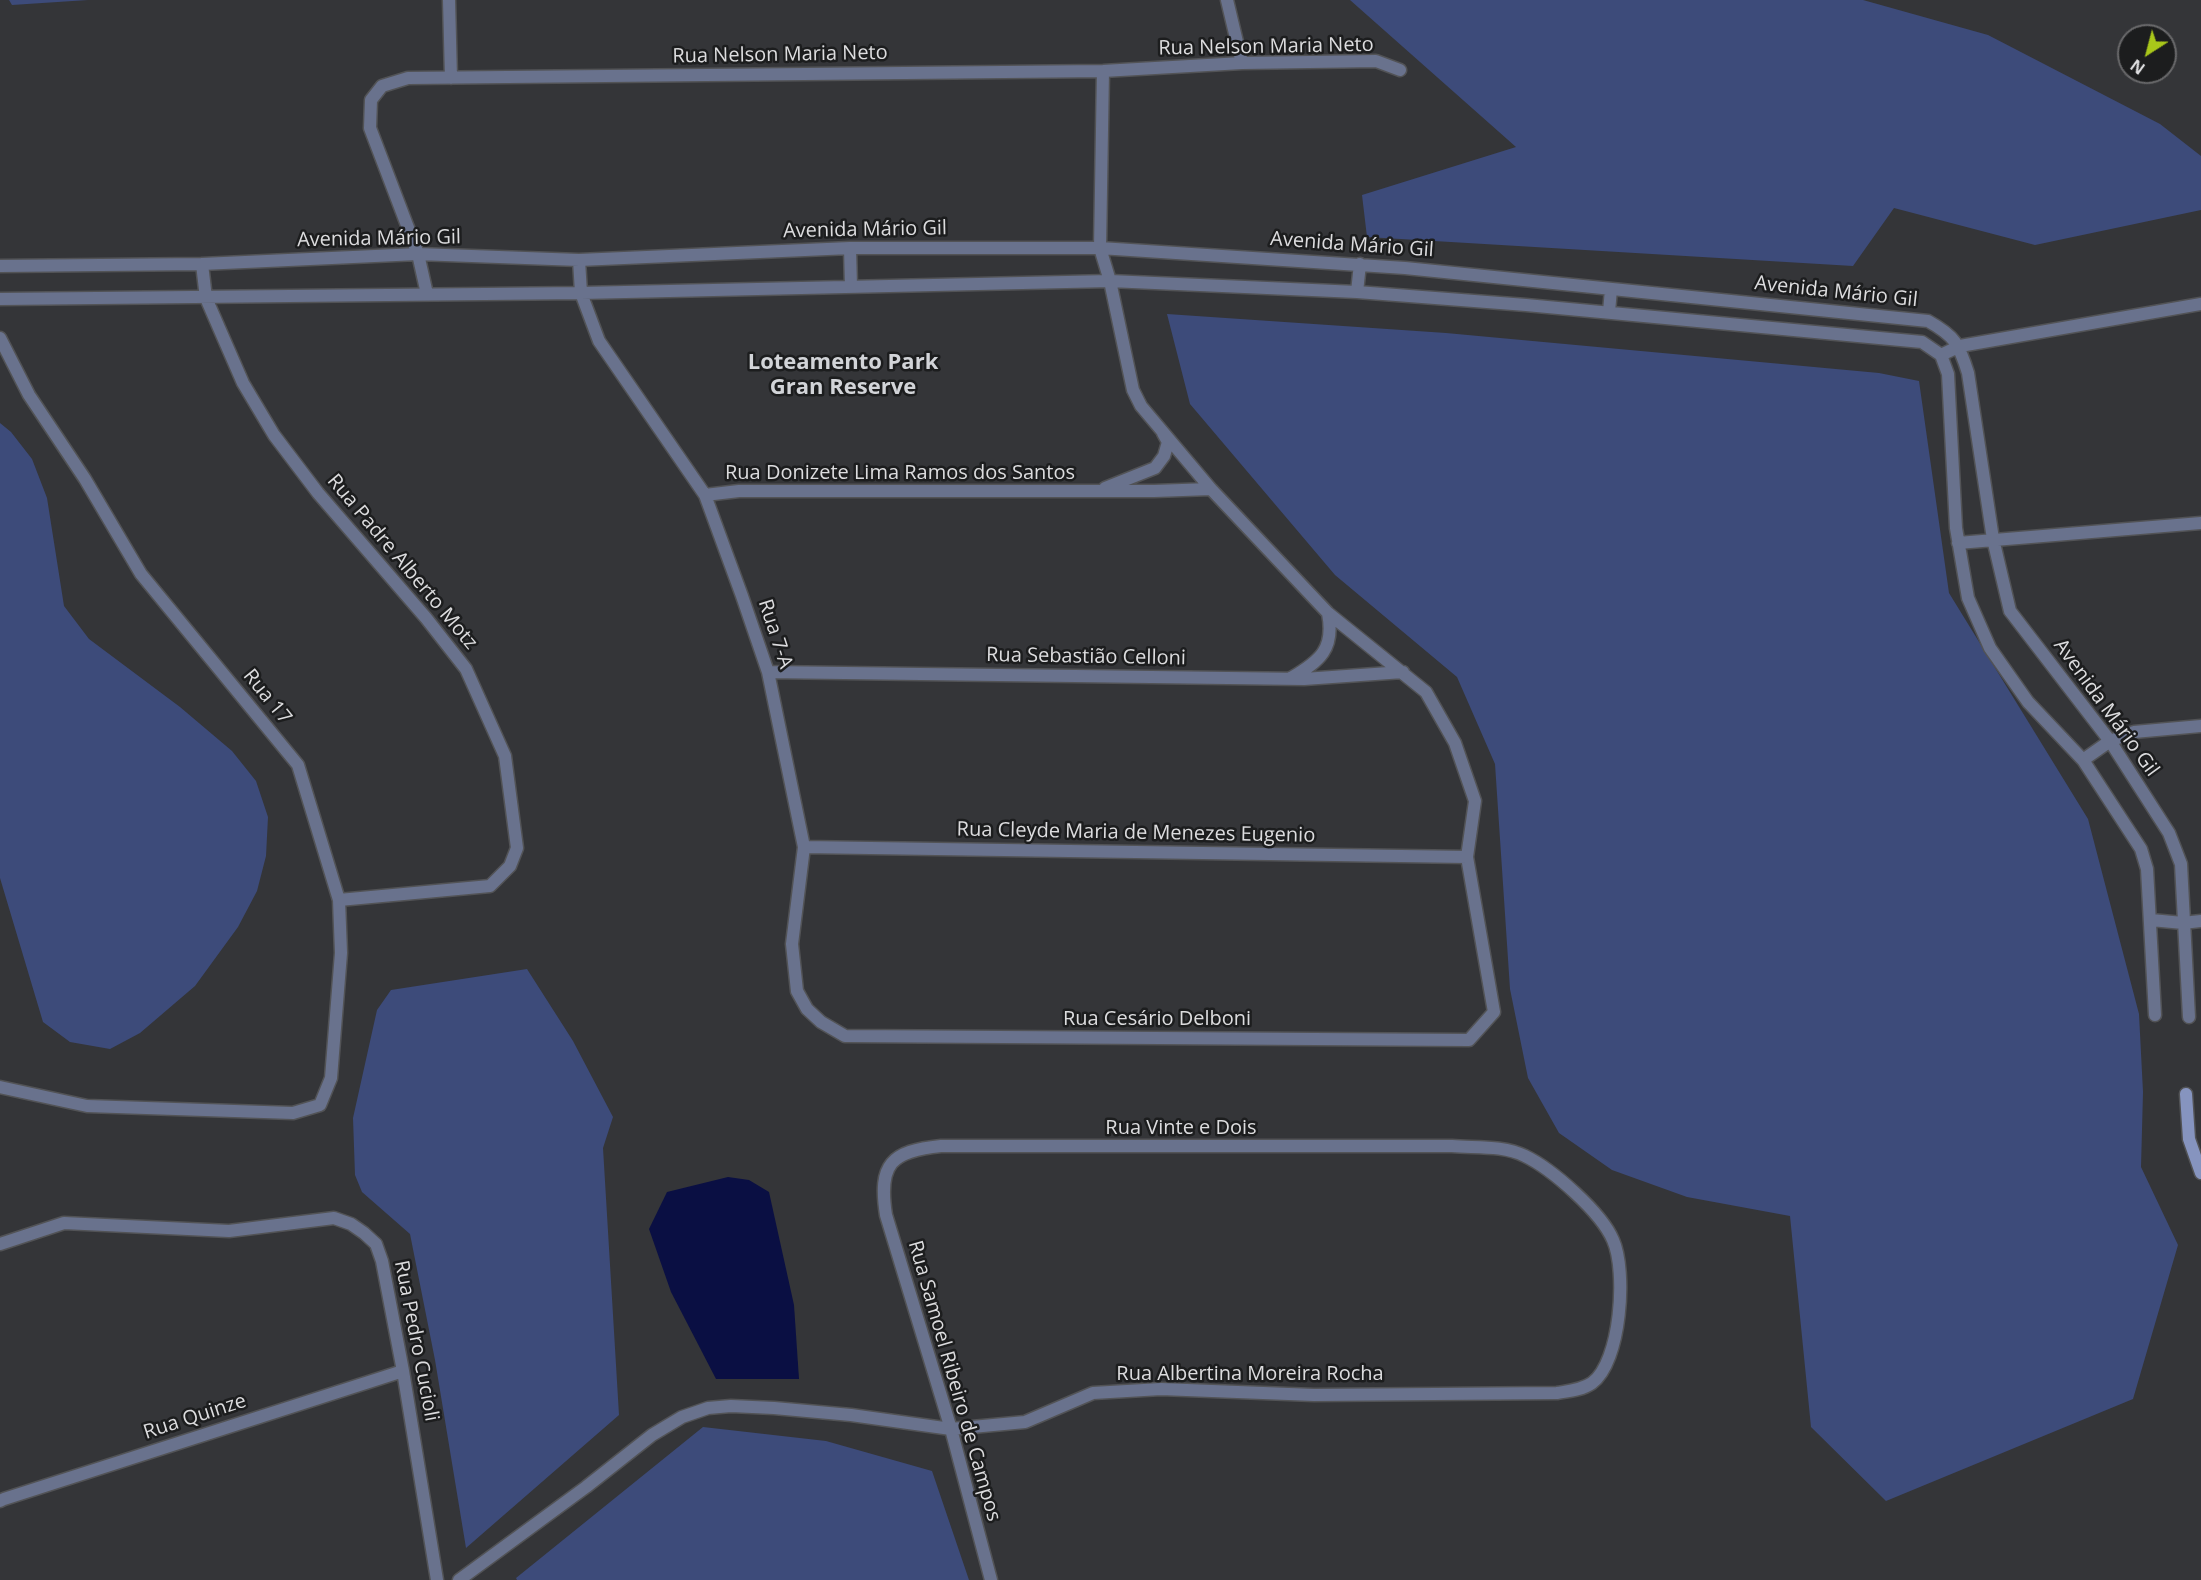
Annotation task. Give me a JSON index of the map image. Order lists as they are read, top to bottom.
{
  "streets": {
    "street": [
      "Rua Nelson Maria Neto",
      "Avenida Mário Gil",
      "Rua Donizete Lima Ramos dos Santos",
      "Rua Padre Alberto Motz",
      "Rua 7-A",
      "Rua Sebastião Celloni",
      "Rua 17",
      "Rua Cleyde Maria de Menezes Eugenio",
      "Rua Cesário Delboni",
      "Rua Vinte e Dois",
      "Rua Pedro Cucioli",
      "Rua Albertina Moreira Rocha",
      "Rua Samoel Ribeiro de Campos",
      "Rua Quinze"
    ]
  },
  "crossings": [
    ["Rua Nelson Maria Neto", "Avenida Mário Gil"],
    ["Avenida Mário Gil", "Rua Padre Alberto Motz"],
    ["Avenida Mário Gil", "Rua 7-A"],
    ["Rua Donizete Lima Ramos dos Santos", "Rua 7-A"],
    ["Rua Padre Alberto Motz", "Rua 17"],
    ["Rua 7-A", "Rua Sebastião Celloni"],
    ["Rua 7-A", "Rua Cleyde Maria de Menezes Eugenio"],
    ["Rua 7-A", "Rua Cesário Delboni"],
    ["Rua Cleyde Maria de Menezes Eugenio", "Rua Cesário Delboni"],
    ["Rua Vinte e Dois", "Rua Albertina Moreira Rocha"],
    ["Rua Vinte e Dois", "Rua Samoel Ribeiro de Campos"],
    ["Rua Pedro Cucioli", "Rua Quinze"],
    ["Rua Albertina Moreira Rocha", "Rua Samoel Ribeiro de Campos"]
  ],
  "districts": ["Loteamento Park Gran Reserve"],
  "north": "bottom left"
}
